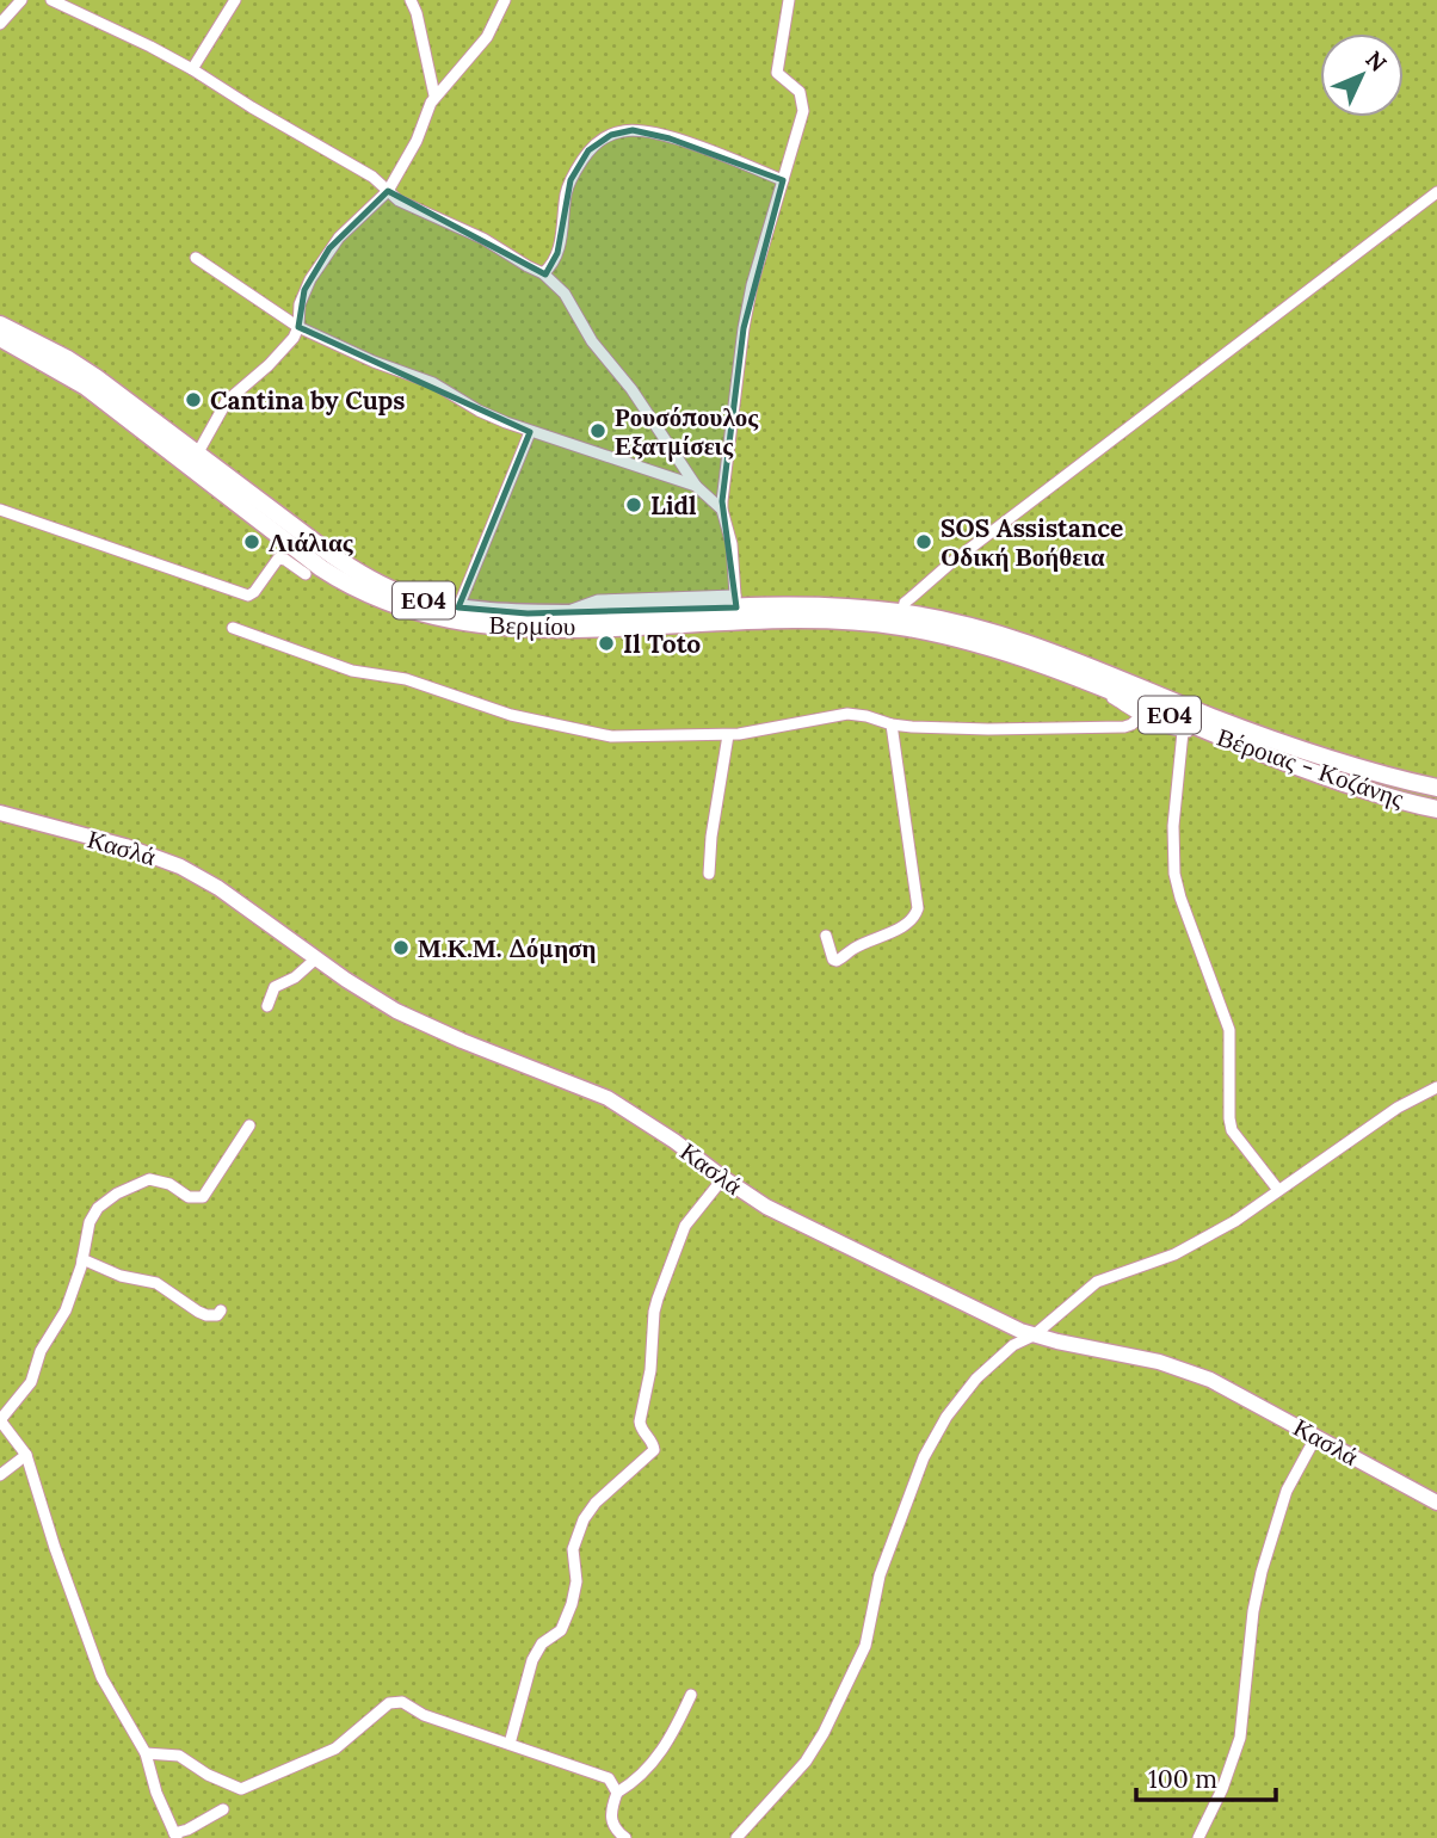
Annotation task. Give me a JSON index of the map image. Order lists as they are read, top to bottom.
{
  "streets": {
    "main road": ["ΕΟ4", "Βερμίου", "Βέροιας - Κοζάνης"],
    "street": ["Κασλά"]
  },
  "crossings": [
    ["Βερμίου", "Βέροιας - Κοζάνης"]
  ],
  "places": [
    "Cantina by Cups",
    "Ρουσόπουλος Εξατμίσεις",
    "Lidl",
    "Λιάλιας",
    "SOS Assistance Οδική Βοήθεια",
    "Il Toto",
    "Μ.Κ.Μ. Δόμηση"
  ],
  "scale_bar": "100 m",
  "north": "top right"
}
